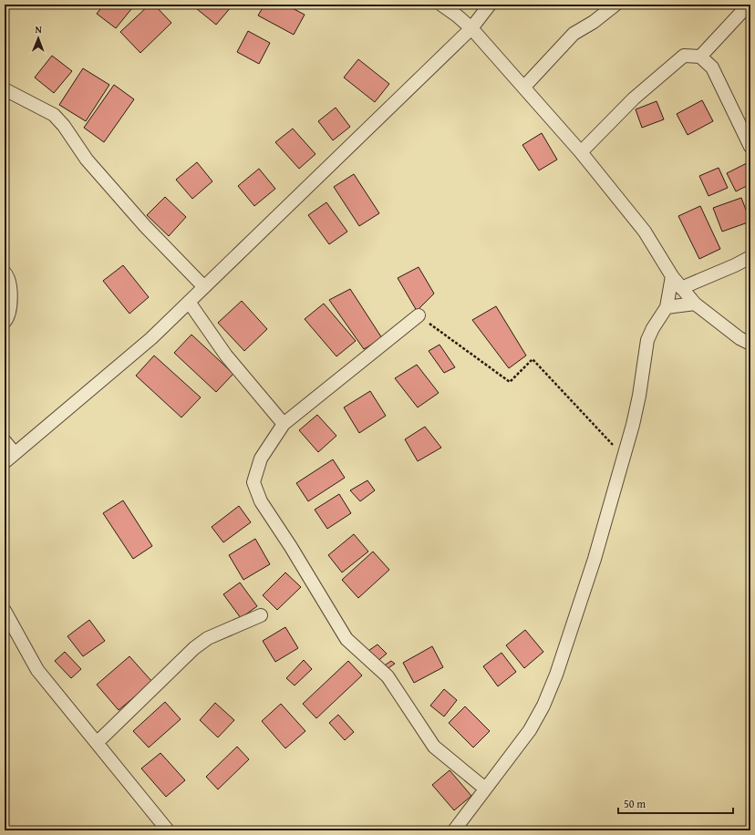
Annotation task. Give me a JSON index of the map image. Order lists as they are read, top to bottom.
{
  "scale_bar": "50 m",
  "north": "top"
}
